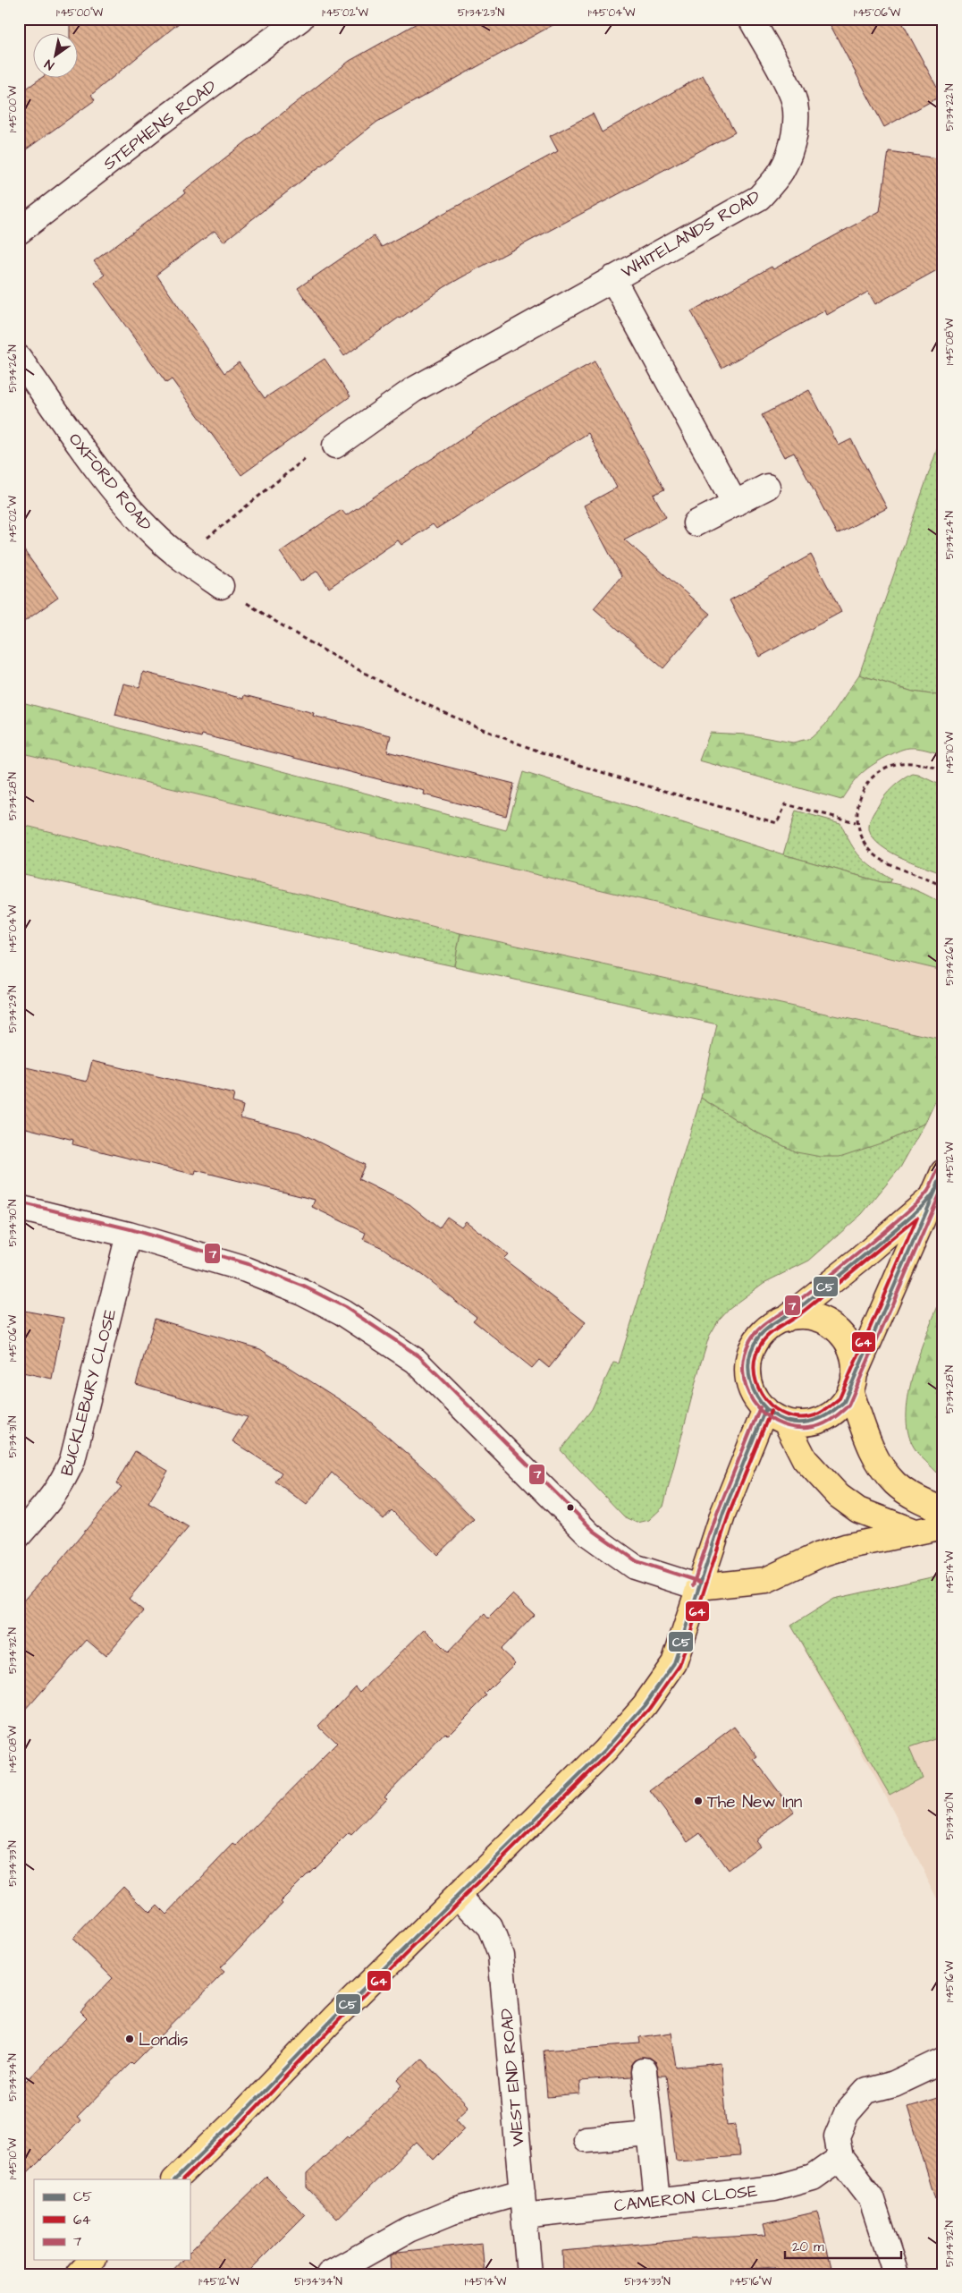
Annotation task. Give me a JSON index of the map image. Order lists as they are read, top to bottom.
{
  "streets": {
    "street": [
      "STEPHENS ROAD",
      "WHITELANDS ROAD",
      "OXFORD ROAD",
      "BUCKLEBURY CLOSE",
      "WEST END ROAD",
      "CAMERON CLOSE"
    ]
  },
  "crossings": [
    ["WEST END ROAD", "CAMERON CLOSE"]
  ],
  "places": ["The New Inn", "Londis"],
  "lines": ["transit line 7", "transit line C5", "transit line 64"],
  "legend": ["C5", "64", "7"],
  "scale_bar": "20 m",
  "north": "bottom left",
  "coordinates": [
    "1°45'00\"W",
    "1°45'02\"W",
    "51°34'23\"N",
    "1°45'04\"W",
    "1°45'06\"W",
    "51°34'22\"N",
    "1°45'08\"W",
    "51°34'26\"N",
    "51°34'24\"N",
    "1°45'10\"W",
    "51°34'28\"N",
    "51°34'29\"N",
    "1°45'12\"W",
    "51°34'30\"N",
    "51°34'31\"N",
    "1°45'14\"W",
    "51°34'32\"N",
    "51°34'33\"N",
    "1°45'16\"W",
    "51°34'34\"N"
  ]
}
